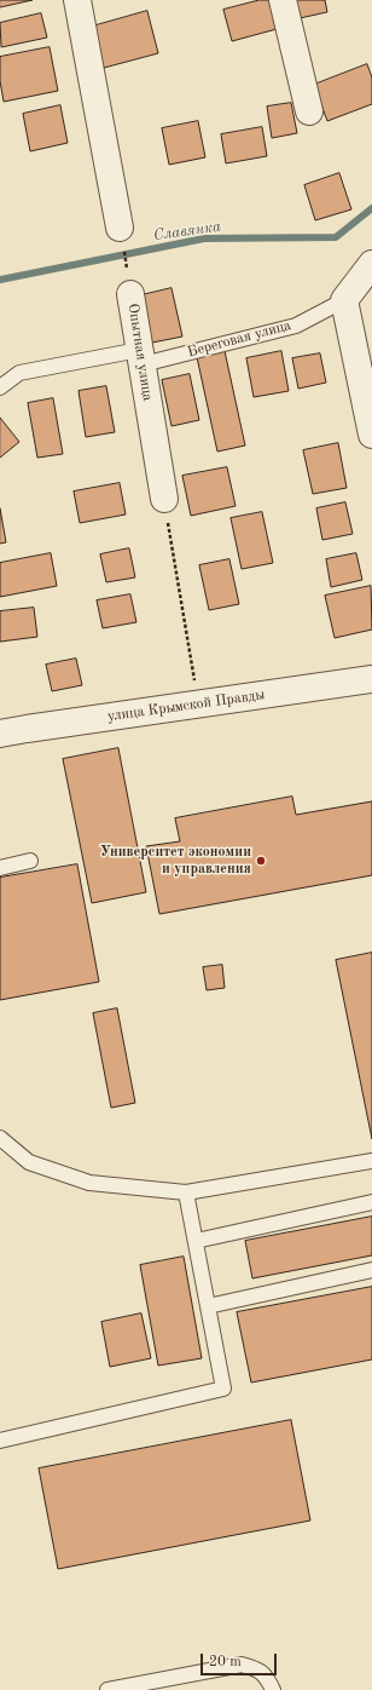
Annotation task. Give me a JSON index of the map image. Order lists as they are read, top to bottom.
{
  "streets": {
    "street": ["Береговая улица", "Опытная улица", "улица Крымской Правды"]
  },
  "crossings": [
    ["Береговая улица", "Опытная улица"]
  ],
  "water": ["Славянка"],
  "places": ["Университет экономии и управления"],
  "scale_bar": "20 m"
}
